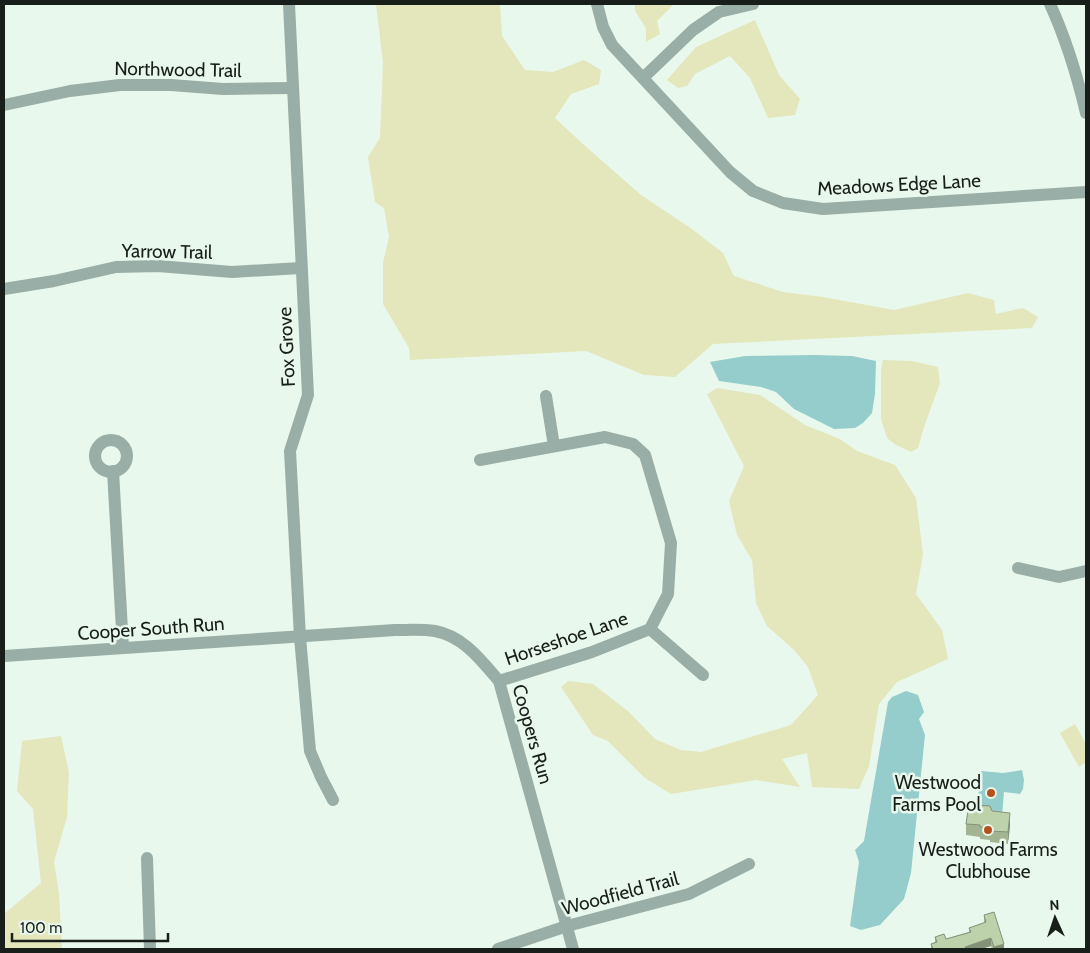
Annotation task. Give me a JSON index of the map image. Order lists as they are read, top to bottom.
{
  "streets": {
    "street": [
      "Northwood Trail",
      "Meadows Edge Lane",
      "Yarrow Trail",
      "Fox Grove",
      "Cooper South Run",
      "Horseshoe Lane",
      "Coopers Run",
      "Woodfield Trail"
    ]
  },
  "crossings": [
    ["Northwood Trail", "Fox Grove"],
    ["Yarrow Trail", "Fox Grove"],
    ["Fox Grove", "Cooper South Run"],
    ["Fox Grove", "Coopers Run"],
    ["Cooper South Run", "Coopers Run"],
    ["Horseshoe Lane", "Coopers Run"],
    ["Coopers Run", "Woodfield Trail"]
  ],
  "places": ["Westwood Farms Pool", "Westwood Farms Clubhouse"],
  "scale_bar": "100 m",
  "north": "top"
}
